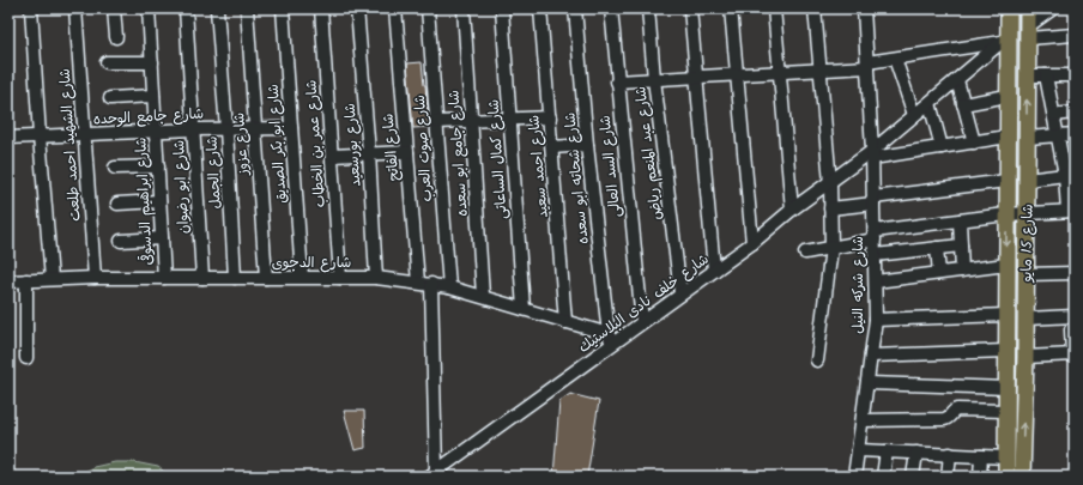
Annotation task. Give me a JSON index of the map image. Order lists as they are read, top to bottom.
{
  "streets": {
    "main road": ["شارع 15 مايو"],
    "street": [
      "شارع جامع الوحده",
      "شارع عزوز",
      "شارع ابو بكر الصديق",
      "شارع عمر بن الخطاب",
      "شارع الشهيد احمد طلعت",
      "شارع بورسعيد",
      "شارع الفاتح",
      "شارع صوت العرب",
      "شارع جامع ابو سعده",
      "شارع عبد المنعم رياض",
      "شارع كمال الساعاتى",
      "شارع احمد سعيد",
      "شارع السد العالى",
      "شارع الجمل",
      "شارع شحاته ابو سعده",
      "شارع ابو رضوان",
      "شارع ابراهيم الدسوقى",
      "شارع الدجوى",
      "شارع شركه النيل",
      "شارع خلف نادى البلاستيك"
    ]
  },
  "crossings": [
    ["شارع جامع الوحده", "شارع عزوز"],
    ["شارع جامع الوحده", "شارع ابو بكر الصديق"],
    ["شارع جامع الوحده", "شارع الشهيد احمد طلعت"],
    ["شارع جامع الوحده", "شارع الجمل"],
    ["شارع جامع الوحده", "شارع ابو رضوان"],
    ["شارع جامع الوحده", "شارع ابراهيم الدسوقى"],
    ["شارع عزوز", "شارع الدجوى"],
    ["شارع ابو بكر الصديق", "شارع الدجوى"],
    ["شارع عمر بن الخطاب", "شارع الدجوى"],
    ["شارع الشهيد احمد طلعت", "شارع الدجوى"],
    ["شارع بورسعيد", "شارع الدجوى"],
    ["شارع الفاتح", "شارع الدجوى"],
    ["شارع صوت العرب", "شارع الدجوى"],
    ["شارع جامع ابو سعده", "شارع الدجوى"],
    ["شارع عبد المنعم رياض", "شارع خلف نادى البلاستيك"],
    ["شارع كمال الساعاتى", "شارع الدجوى"],
    ["شارع احمد سعيد", "شارع الدجوى"],
    ["شارع السد العالى", "شارع خلف نادى البلاستيك"],
    ["شارع الجمل", "شارع الدجوى"],
    ["شارع شحاته ابو سعده", "شارع الدجوى"],
    ["شارع شحاته ابو سعده", "شارع خلف نادى البلاستيك"],
    ["شارع ابو رضوان", "شارع الدجوى"],
    ["شارع ابراهيم الدسوقى", "شارع الدجوى"],
    ["شارع 15 مايو", "شارع خلف نادى البلاستيك"],
    ["شارع الدجوى", "شارع خلف نادى البلاستيك"],
    ["شارع شركه النيل", "شارع خلف نادى البلاستيك"]
  ]
}
